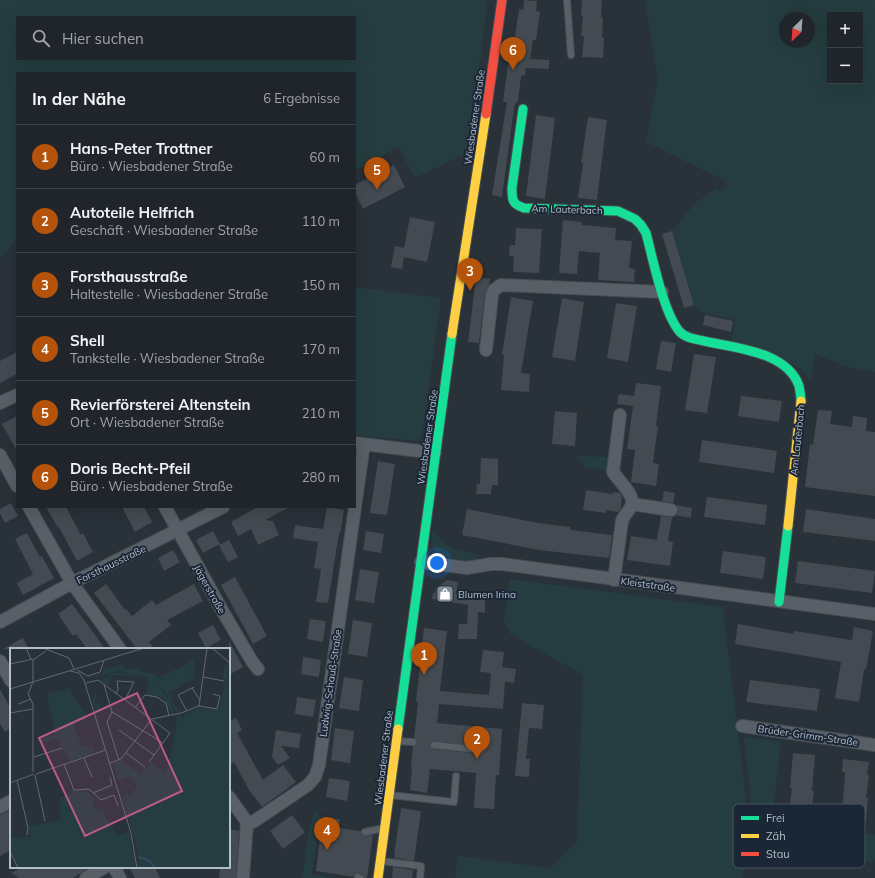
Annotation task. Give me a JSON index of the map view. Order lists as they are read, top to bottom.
{
  "streets": {
    "main road": ["Wiesbadener Straße", "Am Lauterbach"],
    "street": [
      "Forsthausstraße",
      "Kleiststraße",
      "Jägerstraße",
      "Ludwig-Schauß-Straße",
      "Brüder-Grimm-Straße"
    ]
  },
  "crossings": [
    ["Wiesbadener Straße", "Kleiststraße"],
    ["Am Lauterbach", "Kleiststraße"],
    ["Forsthausstraße", "Jägerstraße"]
  ],
  "places": {
    "shop": ["Blumen Irina"]
  },
  "legend": ["Frei", "Zäh", "Stau"],
  "north": "bottom left",
  "page": {
    "map_buttons": ["+", "−"],
    "search": "Hier suchen",
    "pins": [
      "6",
      "5",
      "3",
      "1",
      "2",
      "4"
    ],
    "heading": ["In der Nähe", "6 Ergebnisse"],
    "list": [
      {
        "mark": "1",
        "name": "Hans-Peter Trottner",
        "note": "Büro · Wiesbadener Straße",
        "value": "60 m"
      },
      {
        "mark": "2",
        "name": "Autoteile Helfrich",
        "note": "Geschäft · Wiesbadener Straße",
        "value": "110 m"
      },
      {
        "mark": "3",
        "name": "Forsthausstraße",
        "note": "Haltestelle · Wiesbadener Straße",
        "value": "150 m"
      },
      {
        "mark": "4",
        "name": "Shell",
        "note": "Tankstelle · Wiesbadener Straße",
        "value": "170 m"
      },
      {
        "mark": "5",
        "name": "Revierförsterei Altenstein",
        "note": "Ort · Wiesbadener Straße",
        "value": "210 m"
      },
      {
        "mark": "6",
        "name": "Doris Becht-Pfeil",
        "note": "Büro · Wiesbadener Straße",
        "value": "280 m"
      }
    ]
  }
}
